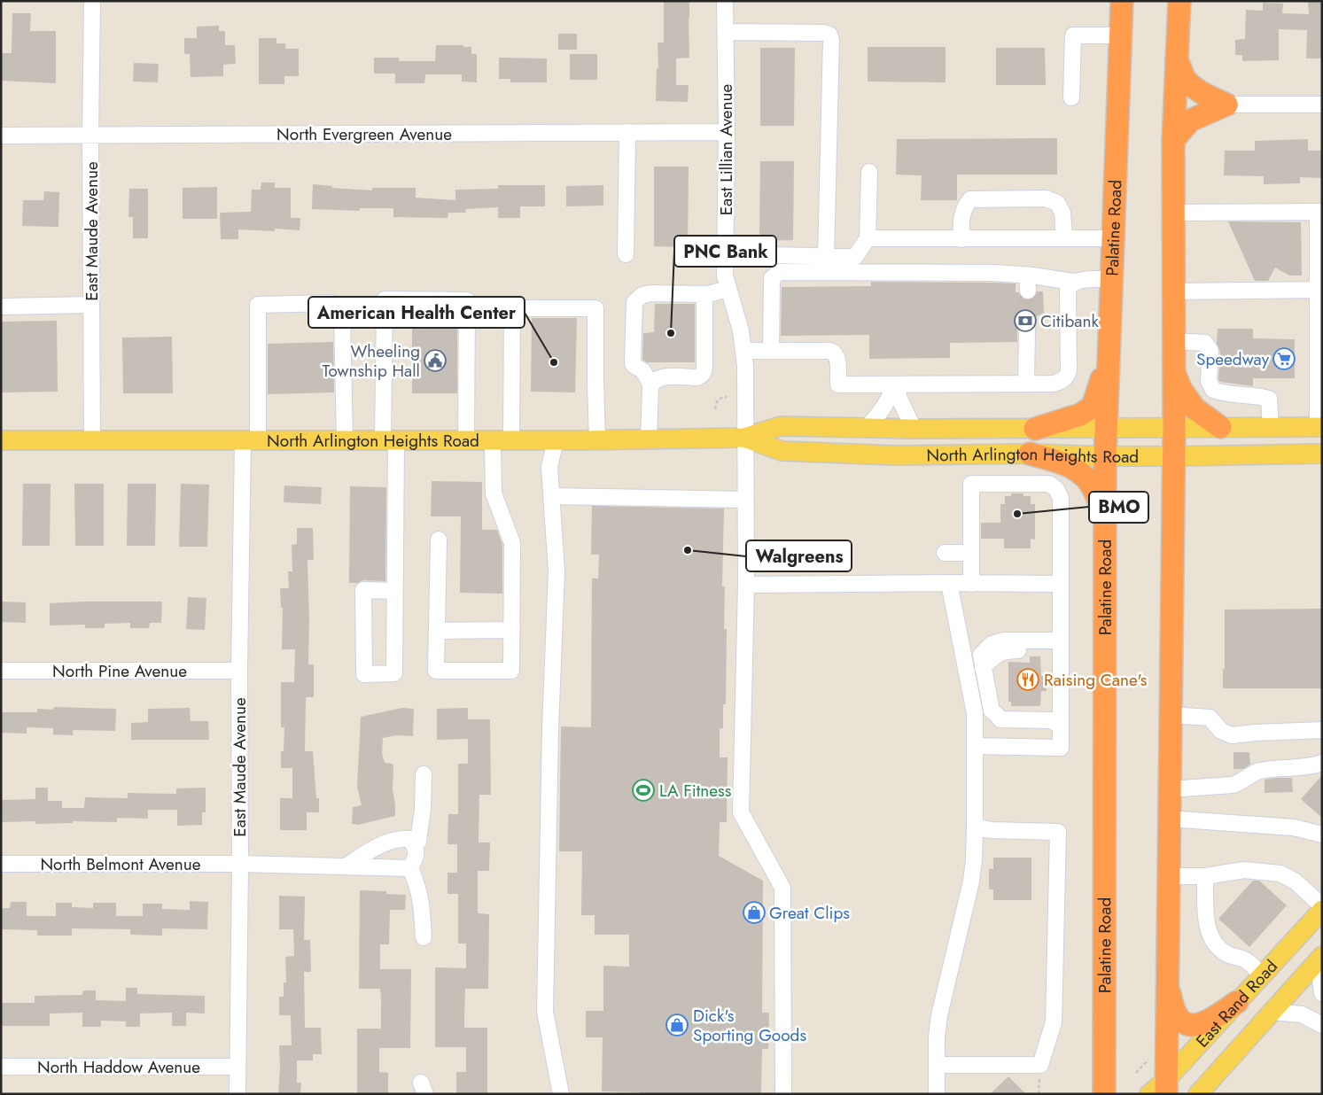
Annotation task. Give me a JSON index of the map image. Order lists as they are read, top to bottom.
{
  "streets": {
    "highway": ["Palatine Road"],
    "main road": ["North Arlington Heights Road", "East Rand Road"],
    "street": [
      "North Evergreen Avenue",
      "East Lillian Avenue",
      "East Maude Avenue",
      "North Pine Avenue",
      "North Belmont Avenue",
      "North Haddow Avenue"
    ]
  },
  "crossings": [
    ["North Evergreen Avenue", "East Lillian Avenue"],
    ["North Evergreen Avenue", "East Maude Avenue"],
    ["East Lillian Avenue", "North Arlington Heights Road"],
    ["Palatine Road", "North Arlington Heights Road"],
    ["East Maude Avenue", "North Arlington Heights Road"],
    ["East Maude Avenue", "North Pine Avenue"],
    ["East Maude Avenue", "North Belmont Avenue"],
    ["East Maude Avenue", "North Haddow Avenue"]
  ],
  "places": {
    "bank": ["Citibank"],
    "other": [
      "PNC Bank",
      "American Health Center",
      "BMO",
      "Walgreens"
    ],
    "supermarket": ["Speedway"],
    "public building": ["Wheeling Township Hall"],
    "restaurant": ["Raising Cane's"],
    "sports": ["LA Fitness"],
    "shop": ["Great Clips", "Dick's Sporting Goods"]
  }
}
